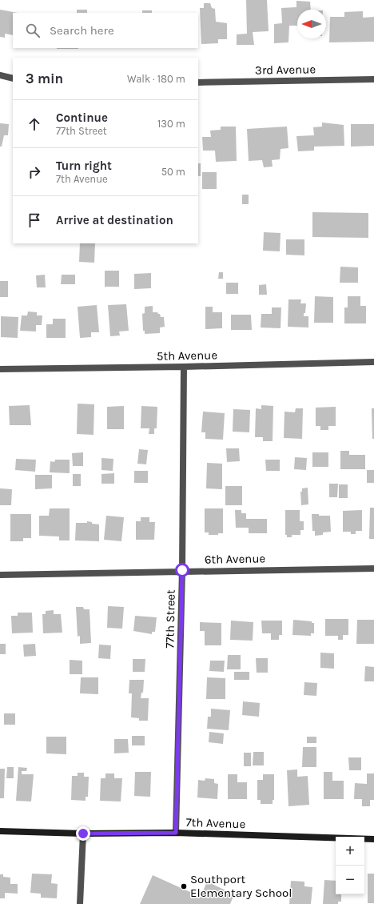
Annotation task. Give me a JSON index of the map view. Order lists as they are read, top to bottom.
{
  "streets": {
    "street": [
      "3rd Avenue",
      "5th Avenue",
      "6th Avenue",
      "77th Street",
      "7th Avenue"
    ]
  },
  "crossings": [
    ["5th Avenue", "77th Street"],
    ["6th Avenue", "77th Street"],
    ["77th Street", "7th Avenue"]
  ],
  "places": ["Southport Elementary School"],
  "north": "left",
  "page": {
    "search": "Search here",
    "heading": ["3 min", "Walk · 180 m"],
    "list": [
      ["Continue", "77th Street", "130 m"],
      ["Turn right", "7th Avenue", "50 m"],
      "Arrive at destination"
    ],
    "map_buttons": ["+", "−"]
  }
}
